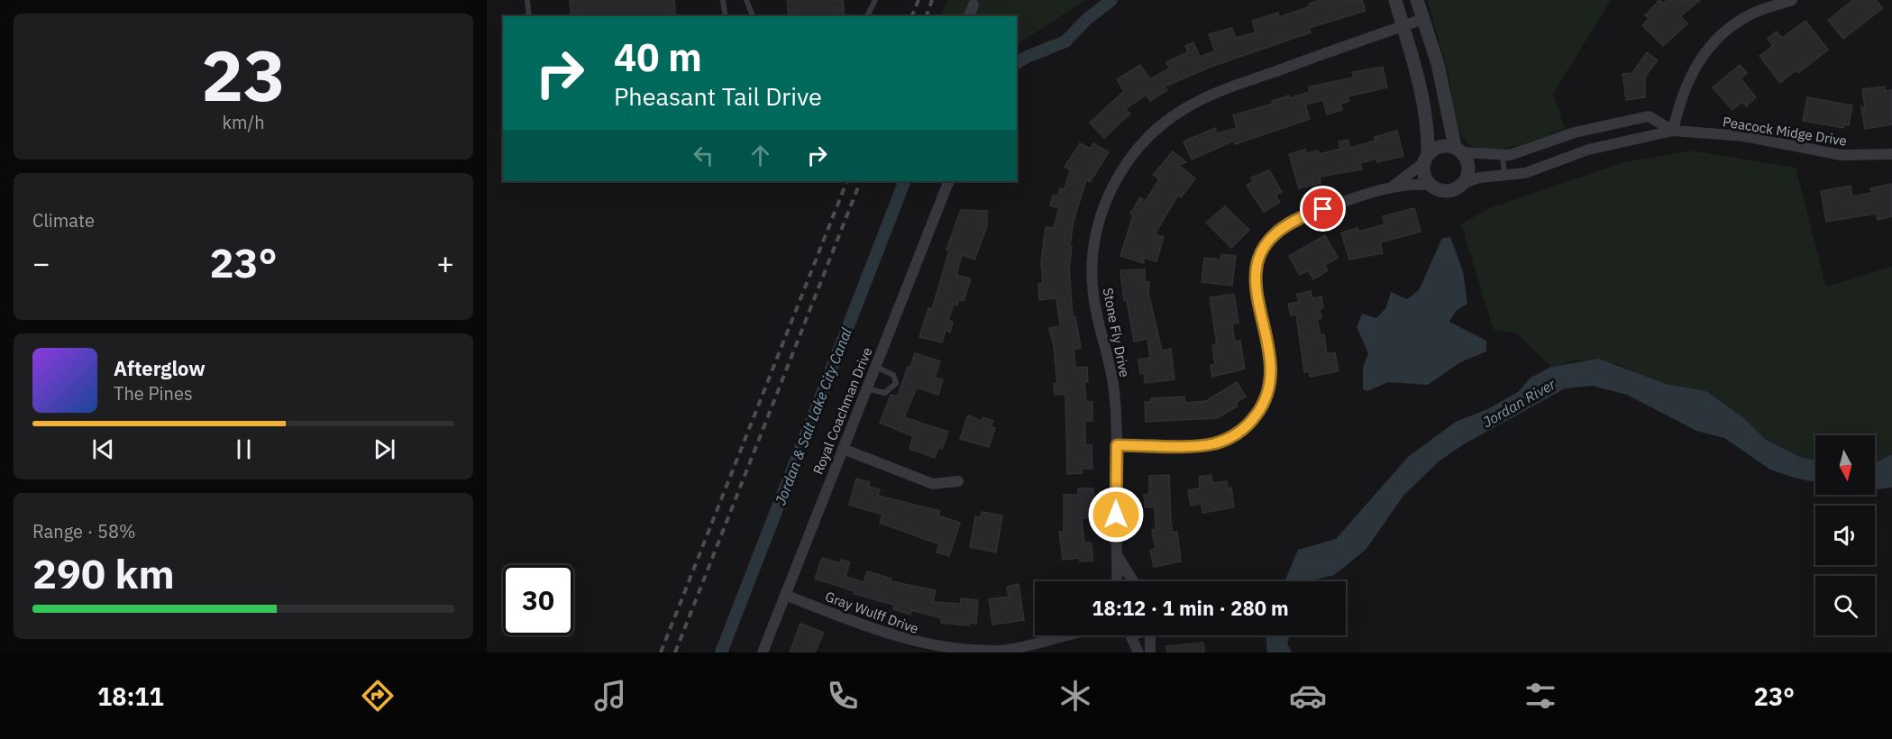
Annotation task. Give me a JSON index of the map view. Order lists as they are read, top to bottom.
{
  "streets": {
    "street": [
      "Peacock Midge Drive",
      "Stone Fly Drive",
      "Royal Coachman Drive",
      "Gray Wulff Drive"
    ]
  },
  "crossings": [
    ["Royal Coachman Drive", "Gray Wulff Drive"]
  ],
  "water": ["Jordan River", "Jordan & Salt Lake City Canal"],
  "north": "bottom",
  "page": {
    "tile": [
      ["23", "km/h"],
      "Climate",
      ["Range · 58%", "290 km"]
    ],
    "turn": ["40 m", "Pheasant Tail Drive"],
    "heat": ["−", "23°", "+"],
    "song": ["Afterglow", "The Pines"],
    "limit": "30",
    "trip": "18:12 · 1 min · 280 m",
    "tabs": ["18:11", "23°"]
  }
}
